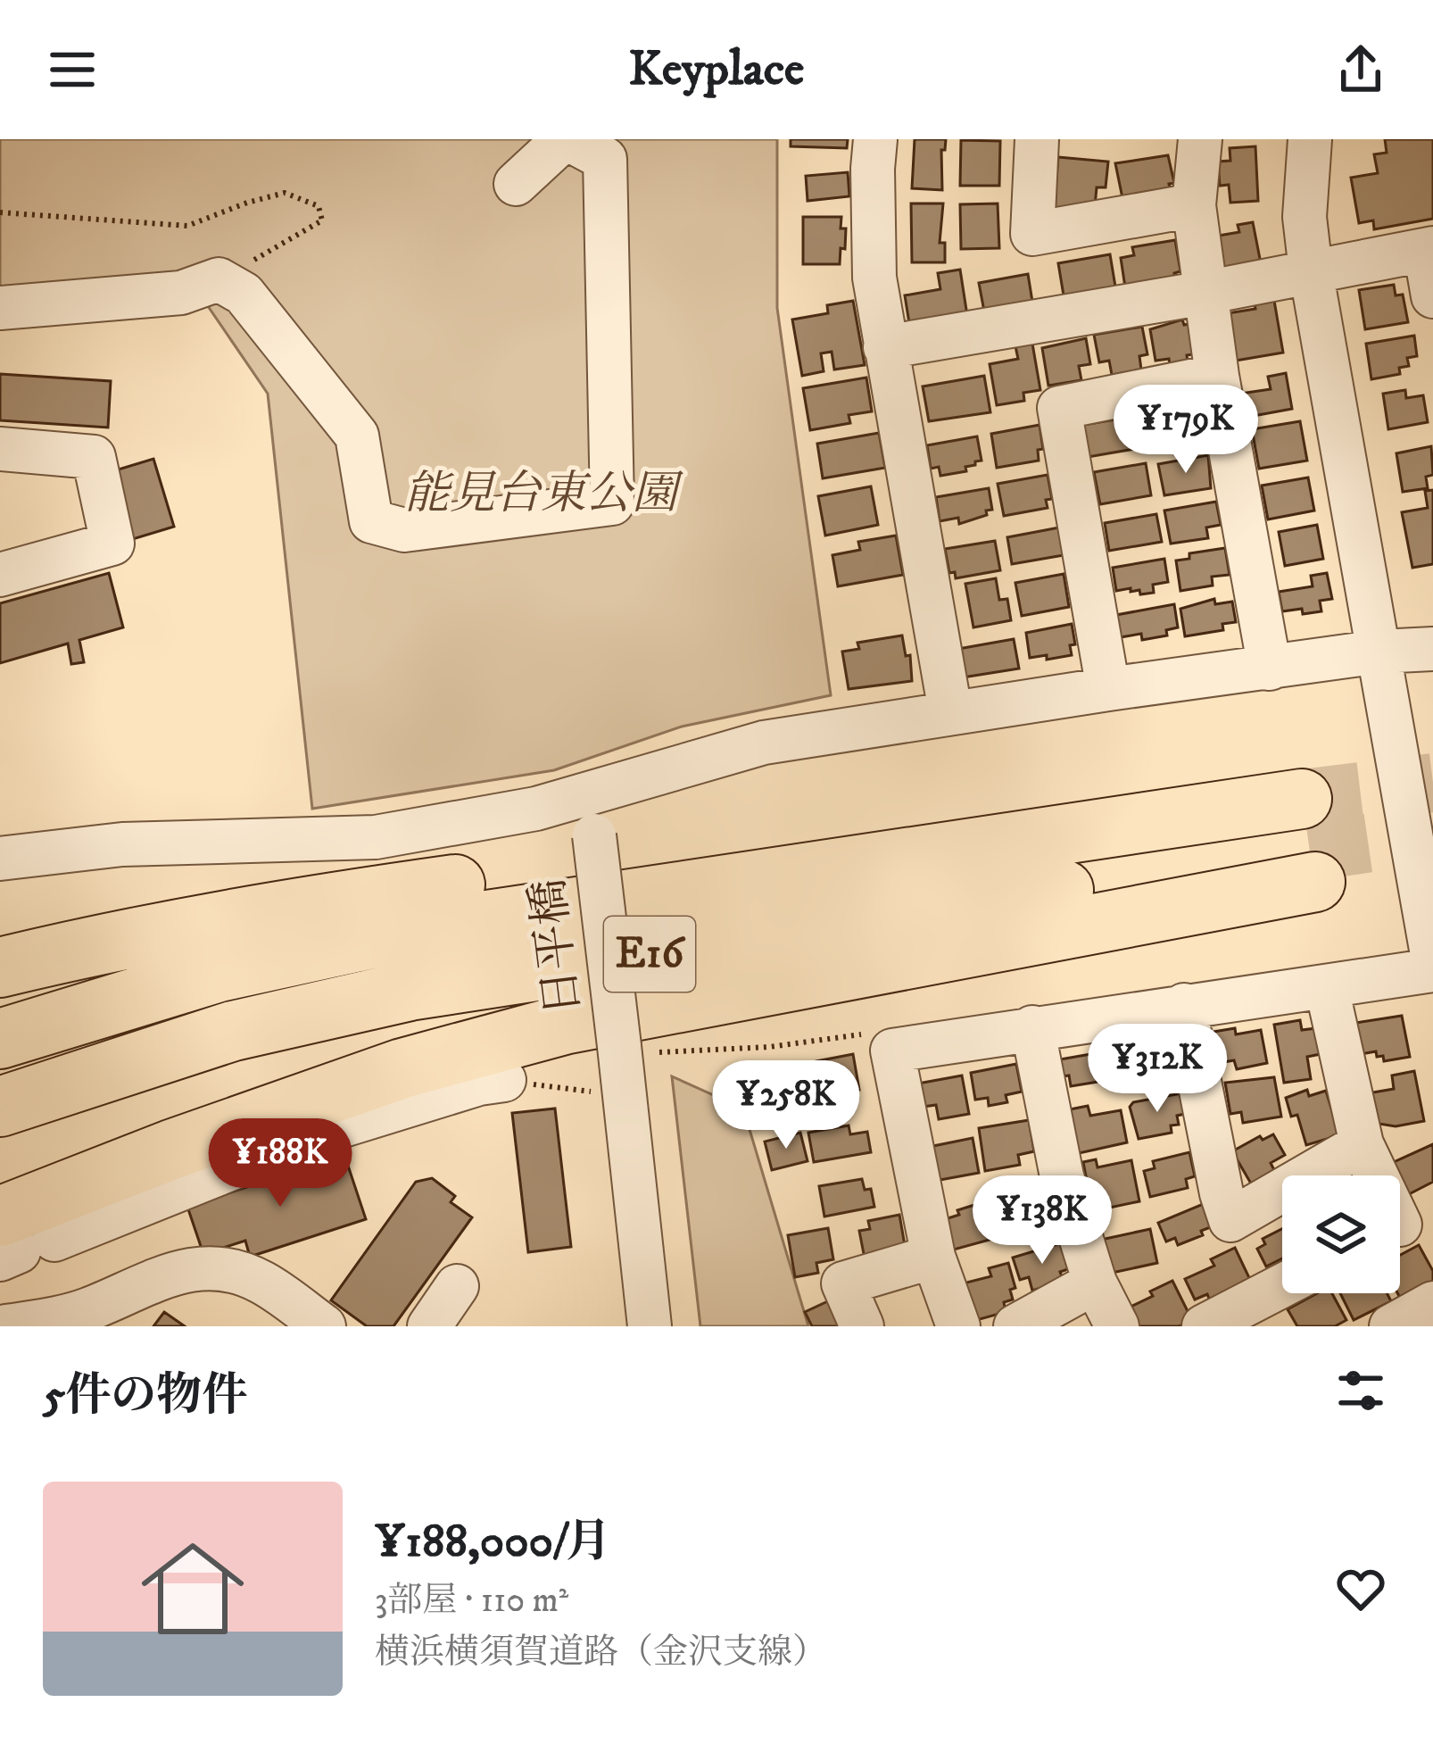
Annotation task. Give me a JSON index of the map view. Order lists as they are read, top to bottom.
{
  "streets": {
    "highway": ["E16"],
    "street": ["日平橋"]
  },
  "parks": ["能見台東公園"],
  "page": {
    "header": "Keyplace",
    "price": [
      "¥179K",
      "¥312K",
      "¥258K",
      "¥188K",
      "¥138K"
    ],
    "heading": "5件の物件",
    "list": [
      {
        "name": "¥188,000/月",
        "note": "3部屋 · 110 m² · 横浜横須賀道路（金沢支線）"
      }
    ]
  }
}
